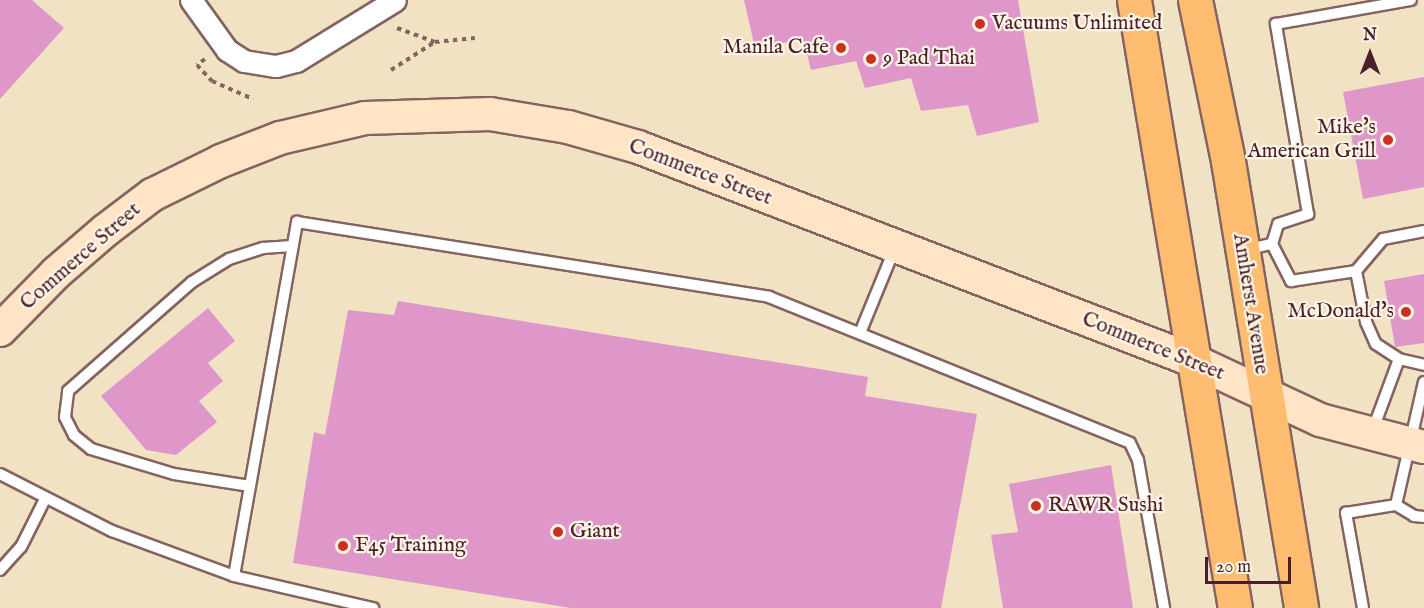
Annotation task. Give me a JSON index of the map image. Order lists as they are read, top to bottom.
{
  "streets": {
    "main road": ["Amherst Avenue"],
    "street": ["Commerce Street"]
  },
  "crossings": [
    ["Commerce Street", "Amherst Avenue"]
  ],
  "places": [
    "Vacuums Unlimited",
    "Manila Cafe",
    "9 Pad Thai",
    "Mike's American Grill",
    "McDonald's",
    "RAWR Sushi",
    "Giant",
    "F45 Training"
  ],
  "scale_bar": "20 m",
  "north": "top"
}
